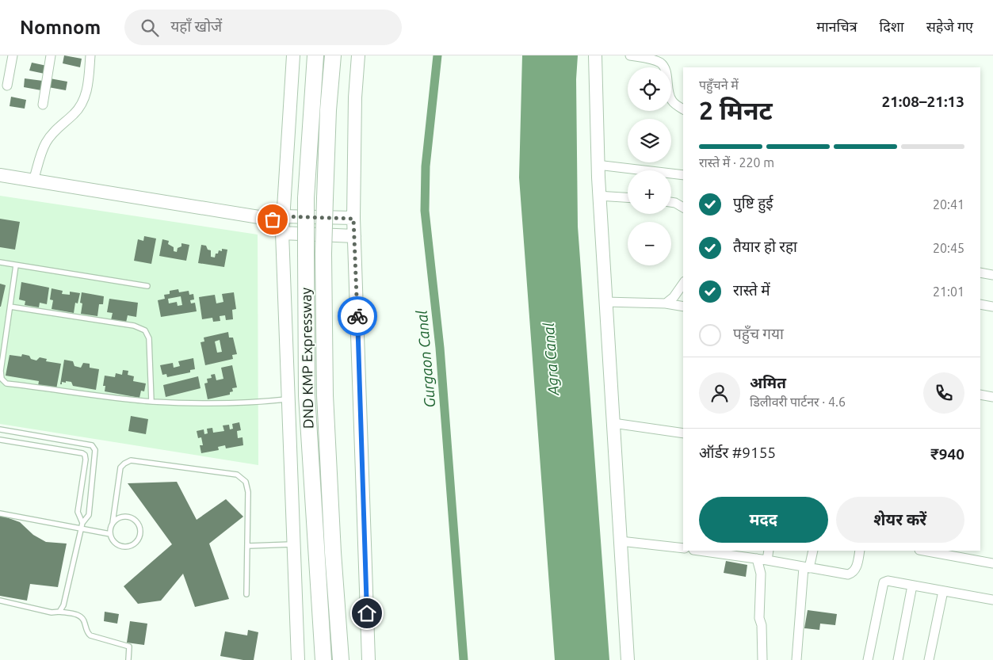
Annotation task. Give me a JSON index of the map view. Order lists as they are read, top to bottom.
{
  "streets": {
    "highway": ["DND KMP Expressway"]
  },
  "water": ["Gurgaon Canal", "Agra Canal"],
  "page": {
    "header": "Nomnom",
    "search": "यहाँ खोजें",
    "nav": ["मानचित्र", "दिशा", "सहेजे गए"],
    "map_buttons": ["+", "−"],
    "heading": ["2 मिनट", "पहुँचने में", "21:08–21:13"],
    "panel": [
      "अमित",
      "डिलीवरी पार्टनर · 4.6",
      "ऑर्डर #9155",
      "₹940"
    ],
    "bar": "रास्ते में · 220 m",
    "list": [
      ["पुष्टि हुई", "20:41"],
      ["तैयार हो रहा", "20:45"],
      ["रास्ते में", "21:01"],
      "पहुँच गया"
    ],
    "buttons": ["मदद", "शेयर करें"]
  }
}
